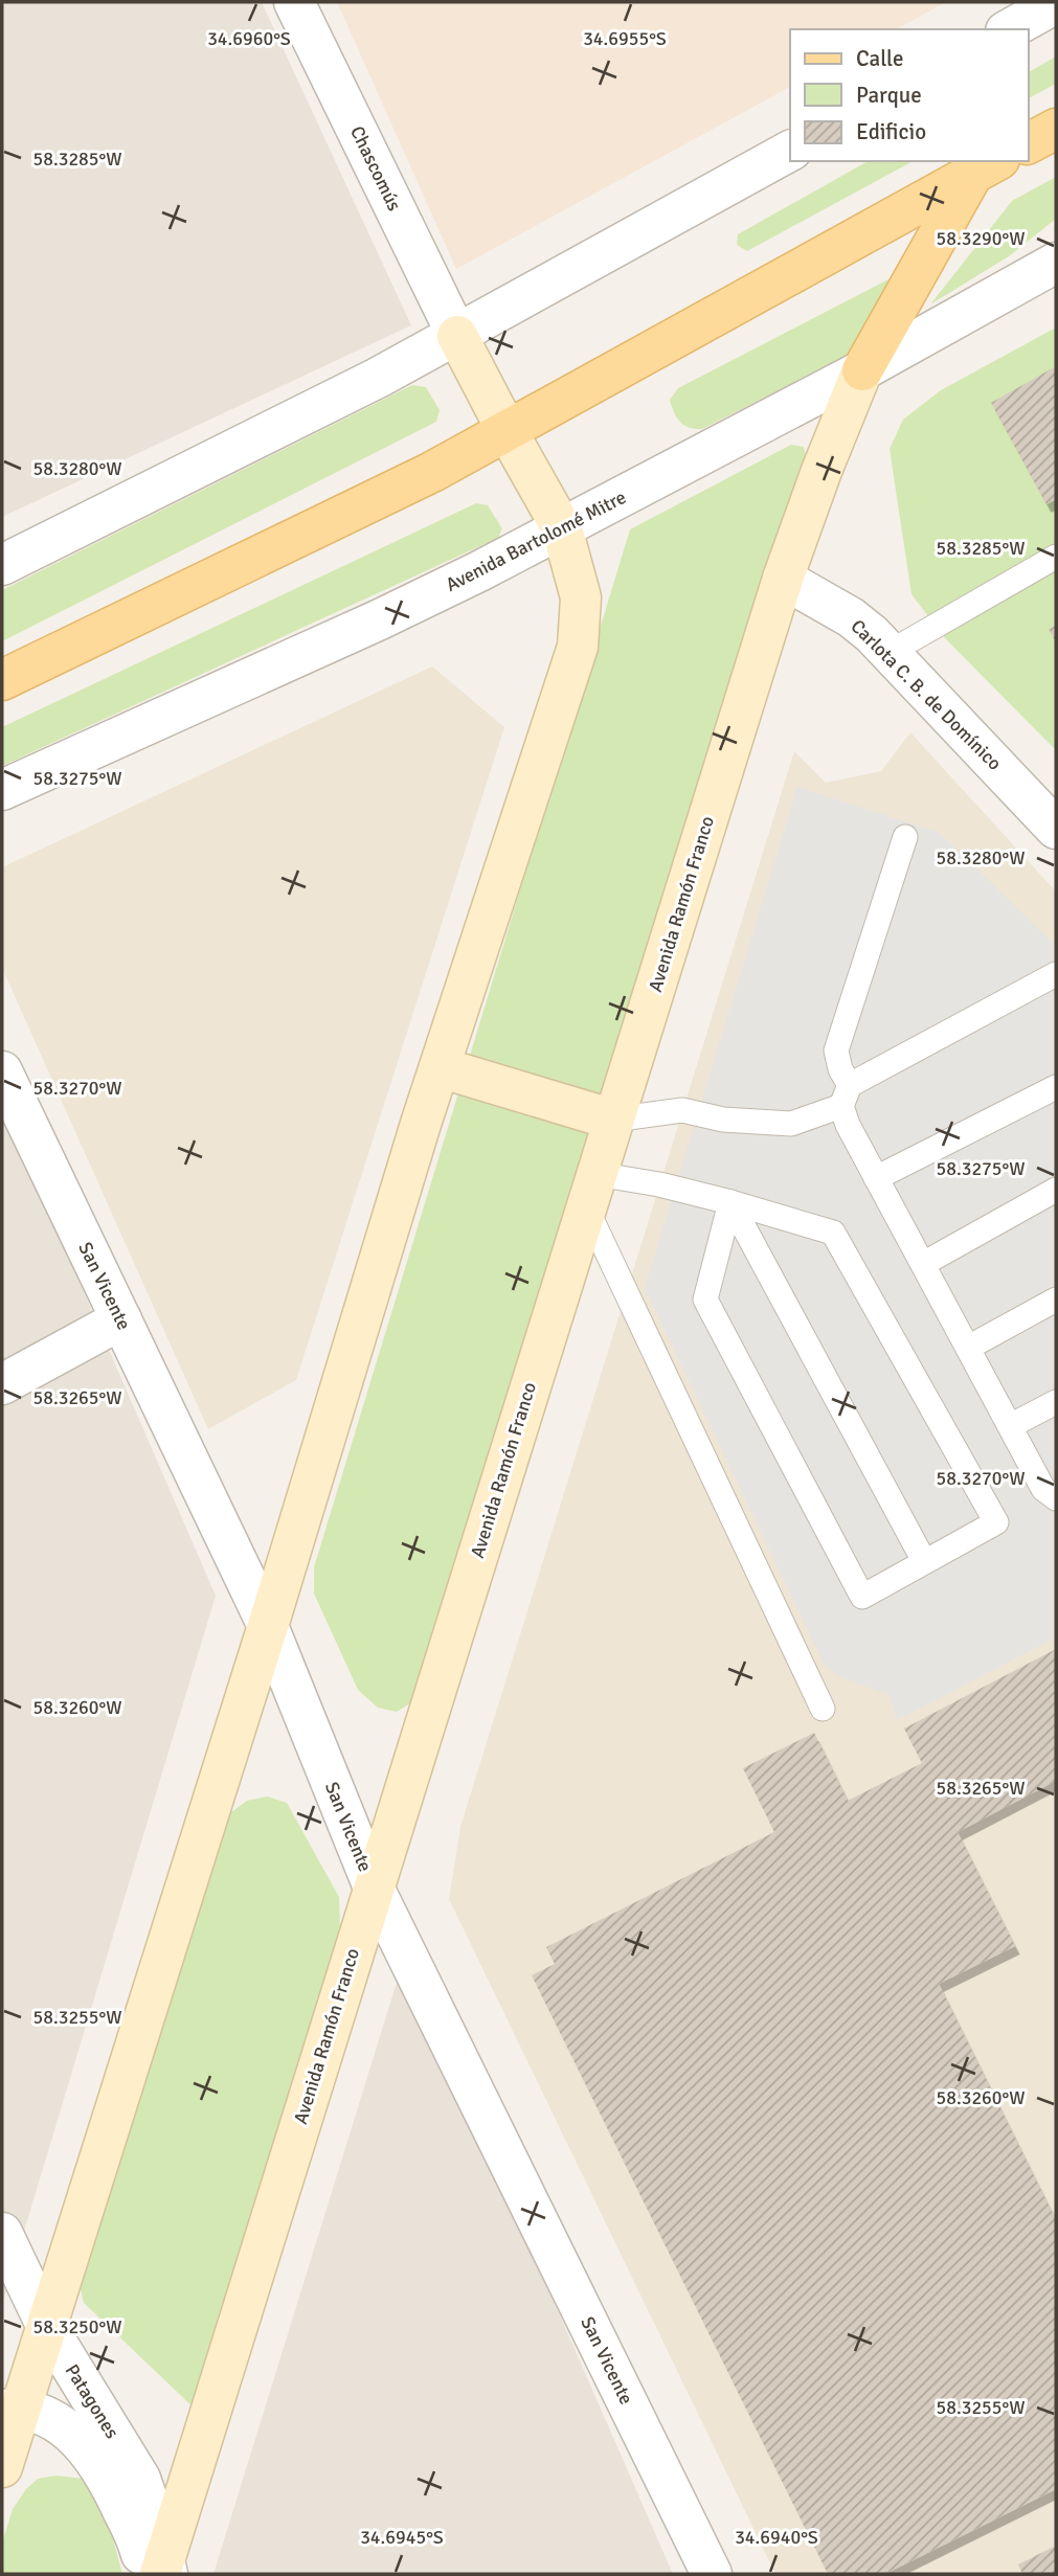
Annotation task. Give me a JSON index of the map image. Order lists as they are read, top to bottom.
{
  "streets": {
    "main road": ["Avenida Ramón Franco"],
    "street": [
      "Chascomús",
      "Avenida Bartolomé Mitre",
      "Carlota C. B. de Domínico",
      "San Vicente",
      "Patagones"
    ]
  },
  "crossings": [
    ["Avenida Bartolomé Mitre", "Avenida Ramón Franco"],
    ["Carlota C. B. de Domínico", "Avenida Ramón Franco"],
    ["Avenida Ramón Franco", "San Vicente"],
    ["Avenida Ramón Franco", "Patagones"]
  ],
  "legend": ["Calle", "Parque", "Edificio"],
  "coordinates": [
    "34.6960°S",
    "34.6955°S",
    "58.3285°W",
    "58.3290°W",
    "58.3280°W",
    "58.3275°W",
    "58.3270°W",
    "58.3265°W",
    "58.3260°W",
    "58.3255°W",
    "58.3250°W",
    "34.6945°S",
    "34.6940°S"
  ]
}
